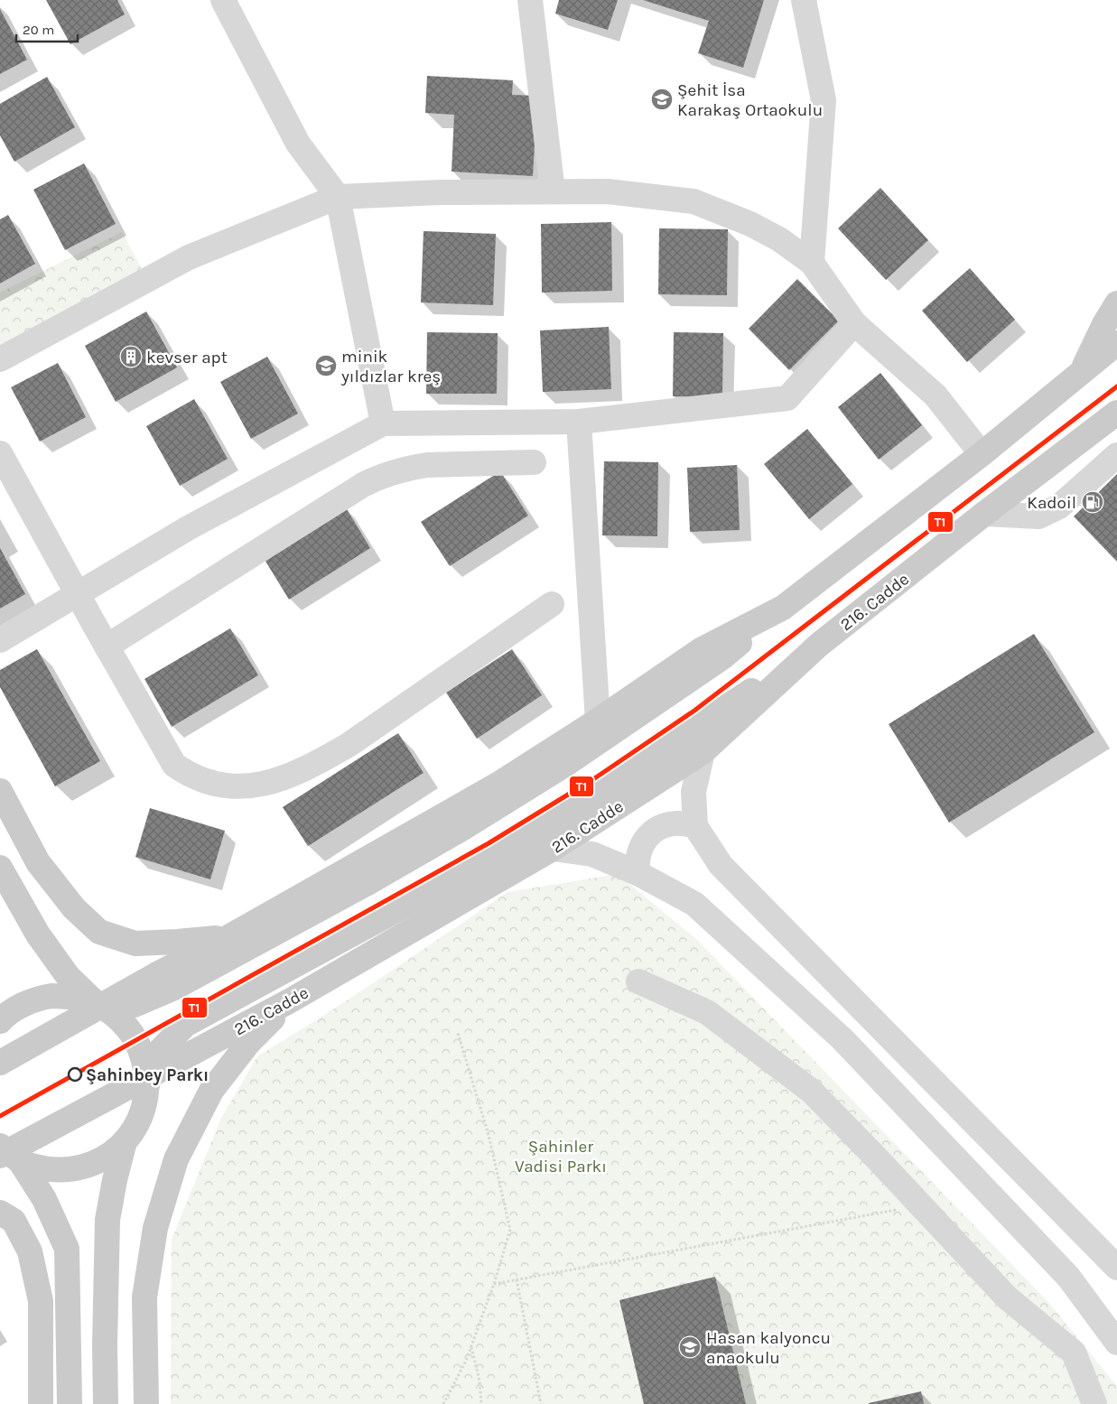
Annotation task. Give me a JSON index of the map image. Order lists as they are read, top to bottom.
{
  "streets": {
    "main road": ["216. Cadde"]
  },
  "parks": ["Şahinler Vadisi Parkı"],
  "places": {
    "school or university": ["Şehit İsa Karakaş Ortaokulu", "minik yıldızlar kreş", "Hasan kalyoncu anaokulu"],
    "building": ["kevser apt"],
    "fuel station": ["Kadoil"],
    "other": ["Şahinbey Parkı"]
  },
  "lines": ["transit line T1"],
  "scale_bar": "20 m"
}
